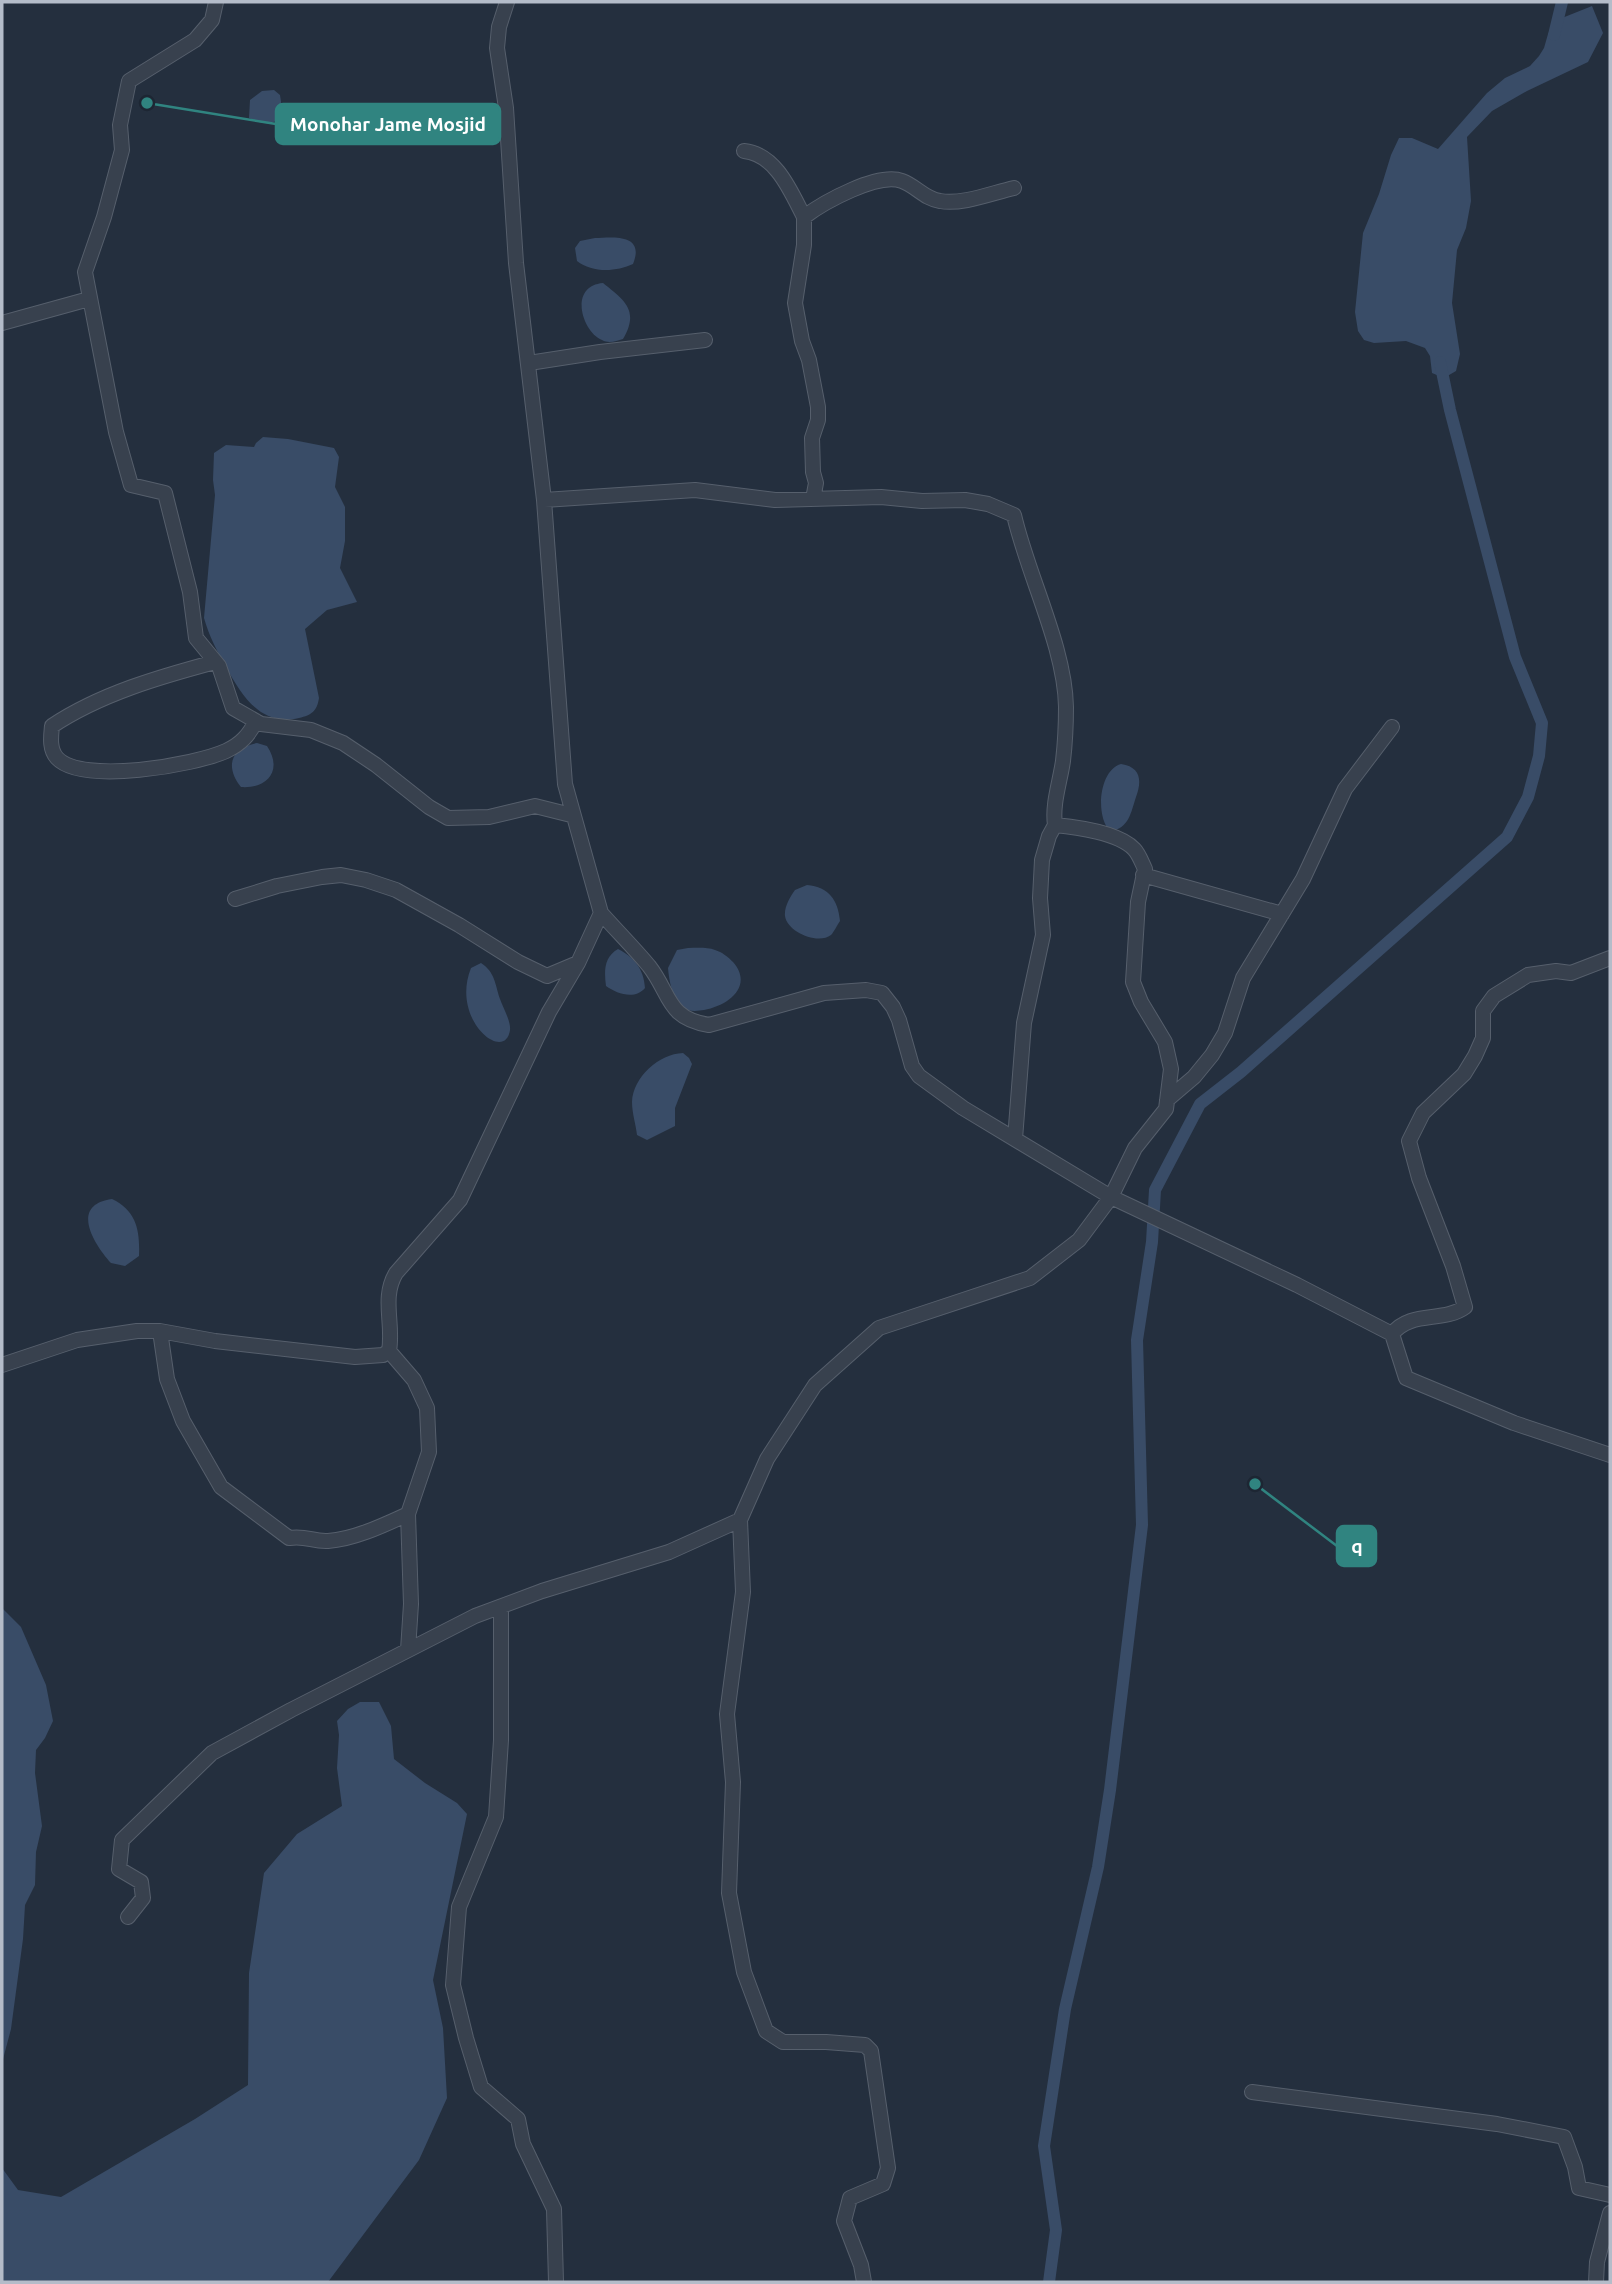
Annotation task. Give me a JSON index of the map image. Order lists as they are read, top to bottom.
{
  "places": ["Monohar Jame Mosjid", "q"]
}
